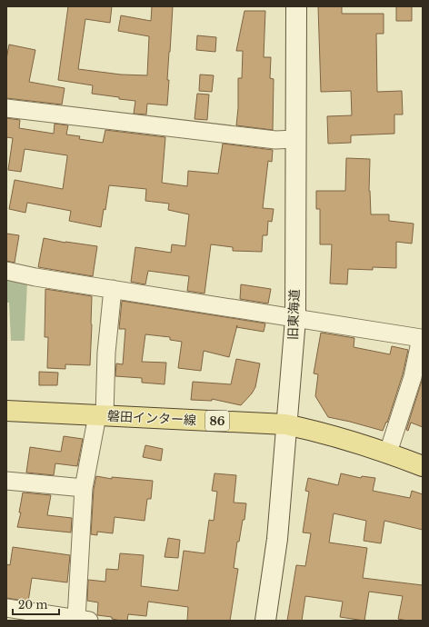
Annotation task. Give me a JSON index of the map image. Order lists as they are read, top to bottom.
{
  "streets": {
    "main road": ["磐田インター線", "86"],
    "street": ["旧東海道"]
  },
  "crossings": [
    ["旧東海道", "磐田インター線"]
  ],
  "scale_bar": "20 m"
}
